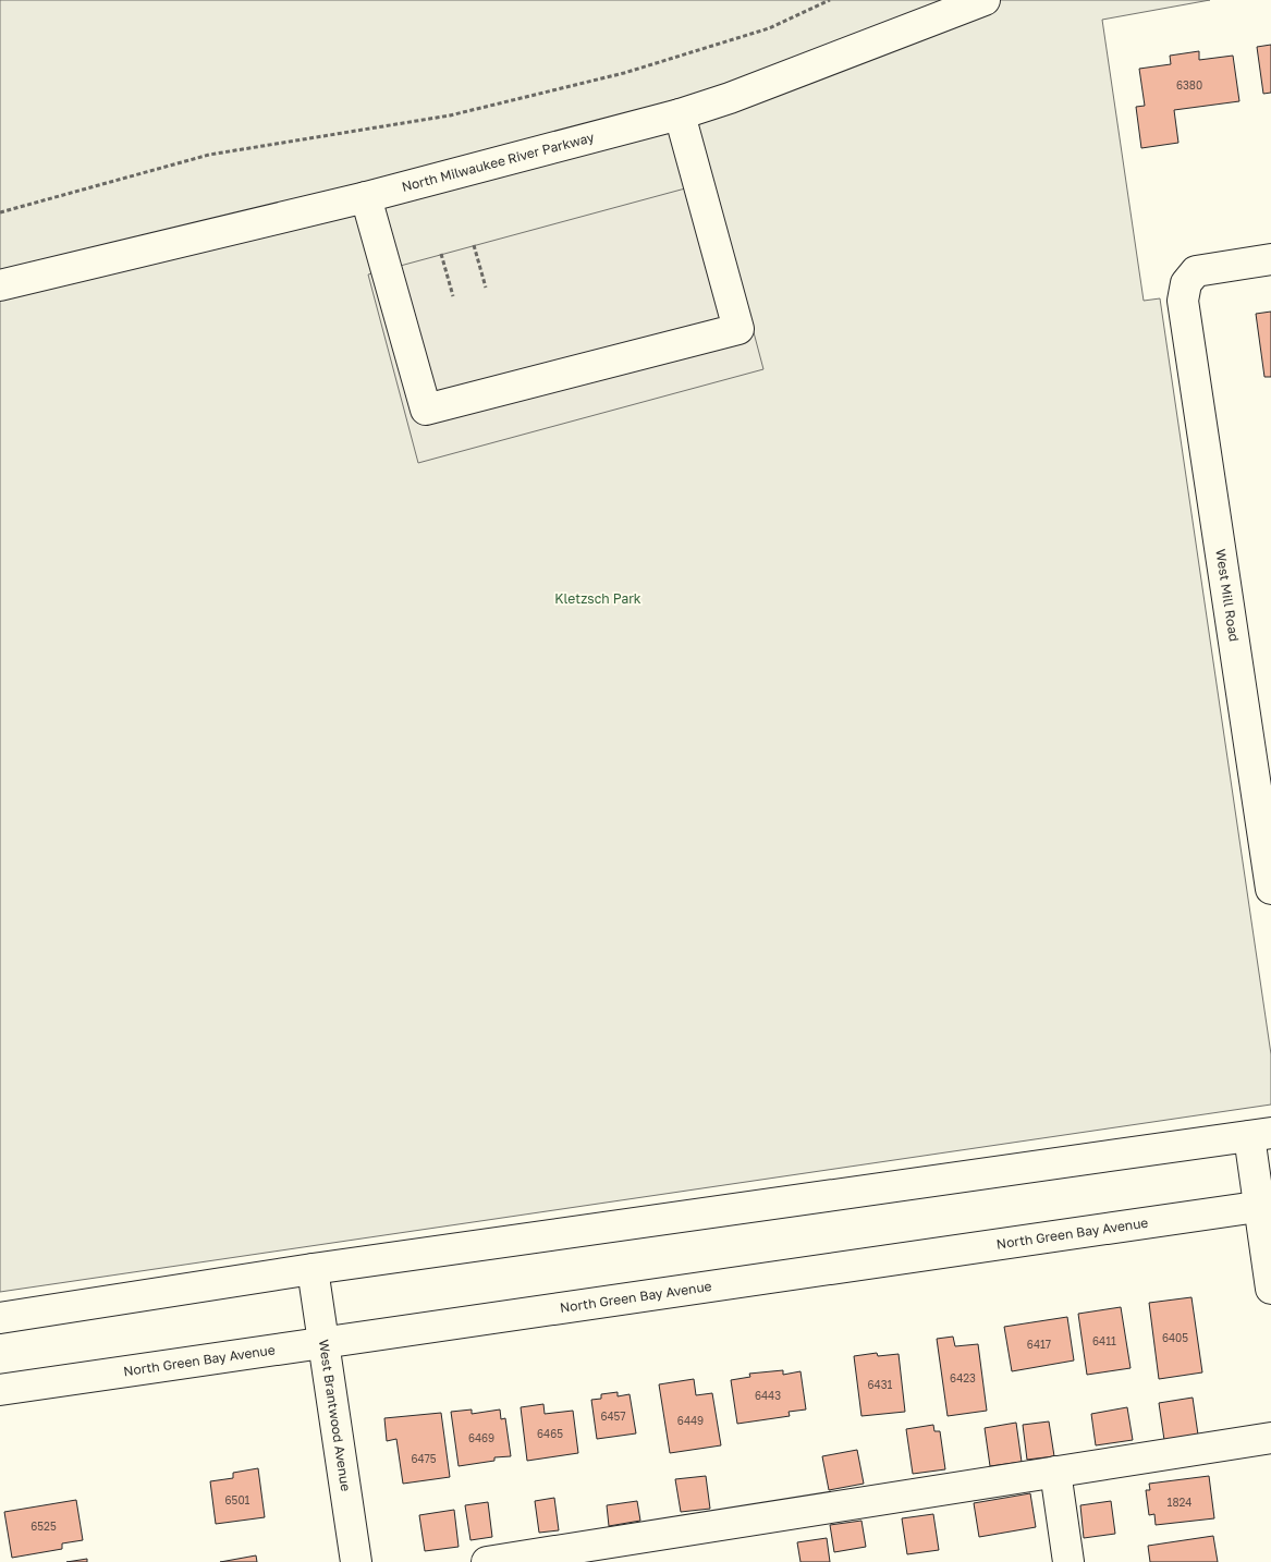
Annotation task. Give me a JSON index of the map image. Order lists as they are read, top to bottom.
{
  "streets": {
    "main road": [
      "North Milwaukee River Parkway",
      "West Mill Road",
      "North Green Bay Avenue",
      "West Brantwood Avenue"
    ]
  },
  "crossings": [
    ["North Green Bay Avenue", "West Brantwood Avenue"]
  ],
  "parks": ["Kletzsch Park"],
  "house_numbers": [
    "6380",
    "6405",
    "6411",
    "6417",
    "6423",
    "6431",
    "6443",
    "6457",
    "6449",
    "6465",
    "6469",
    "6475",
    "6501",
    "1824",
    "6525"
  ]
}
